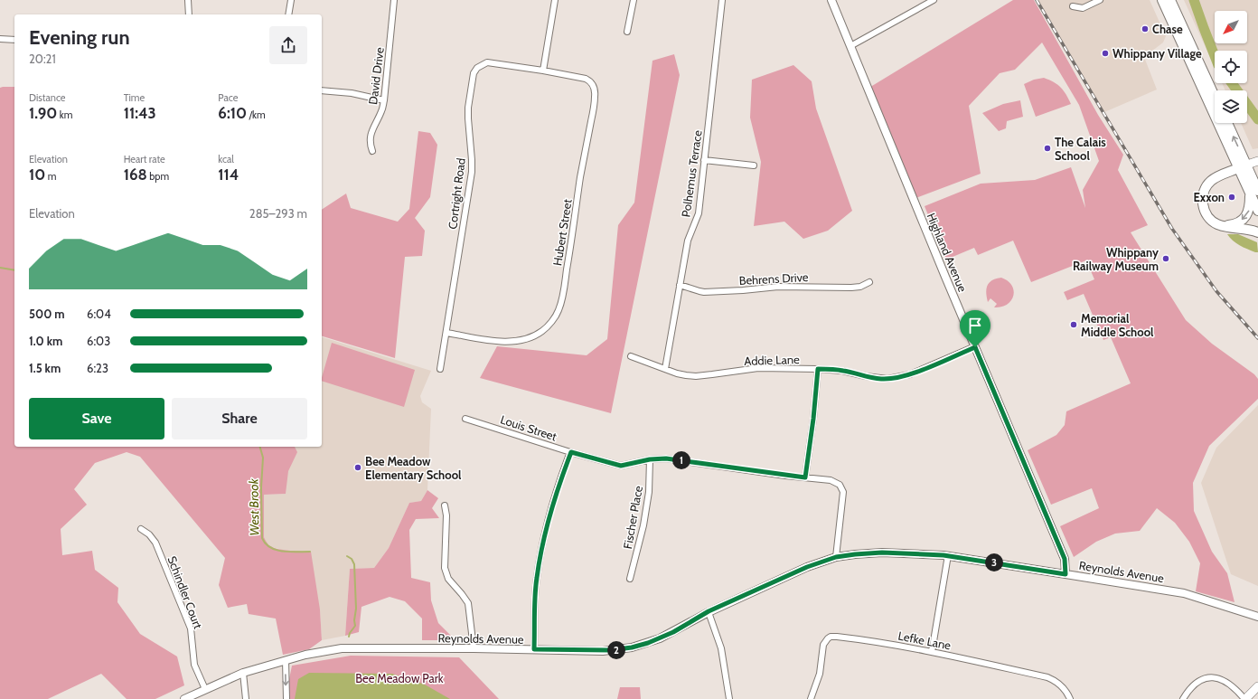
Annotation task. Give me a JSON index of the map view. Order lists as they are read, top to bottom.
{
  "streets": {
    "street": [
      "David Drive",
      "Polhemus Terrace",
      "Cortright Road",
      "Hubert Street",
      "Highland Avenue",
      "Behrens Drive",
      "Addie Lane",
      "Louis Street",
      "Fischer Place",
      "Reynolds Avenue",
      "Schindler Court",
      "Lefke Lane"
    ]
  },
  "crossings": [
    ["Polhemus Terrace", "Behrens Drive"],
    ["Polhemus Terrace", "Addie Lane"],
    ["Cortright Road", "Hubert Street"],
    ["Highland Avenue", "Addie Lane"],
    ["Highland Avenue", "Reynolds Avenue"],
    ["Louis Street", "Fischer Place"],
    ["Louis Street", "Reynolds Avenue"],
    ["Reynolds Avenue", "Schindler Court"]
  ],
  "water": ["West Brook"],
  "parks": ["Bee Meadow Park"],
  "places": [
    "Chase",
    "Whippany Village",
    "The Calais School",
    "Exxon",
    "Whippany Railway Museum",
    "Memorial Middle School",
    "Bee Meadow Elementary School"
  ],
  "north": "bottom left",
  "page": {
    "heading": ["Evening run", "20:21"],
    "stats": [
      ["Distance", "1.90 km"],
      ["Time", "11:43"],
      ["Pace", "6:10 /km"],
      ["Elevation", "10 m"],
      ["Heart rate", "168 bpm"],
      ["kcal", "114"]
    ],
    "chart": ["Elevation", "285–293 m"],
    "list": [
      {
        "name": "500 m",
        "note": "6:04"
      },
      {
        "name": "1.0 km",
        "note": "6:03"
      },
      {
        "name": "1.5 km",
        "note": "6:23"
      }
    ],
    "buttons": ["Save", "Share"],
    "pins": ["1", "3", "2"]
  }
}
